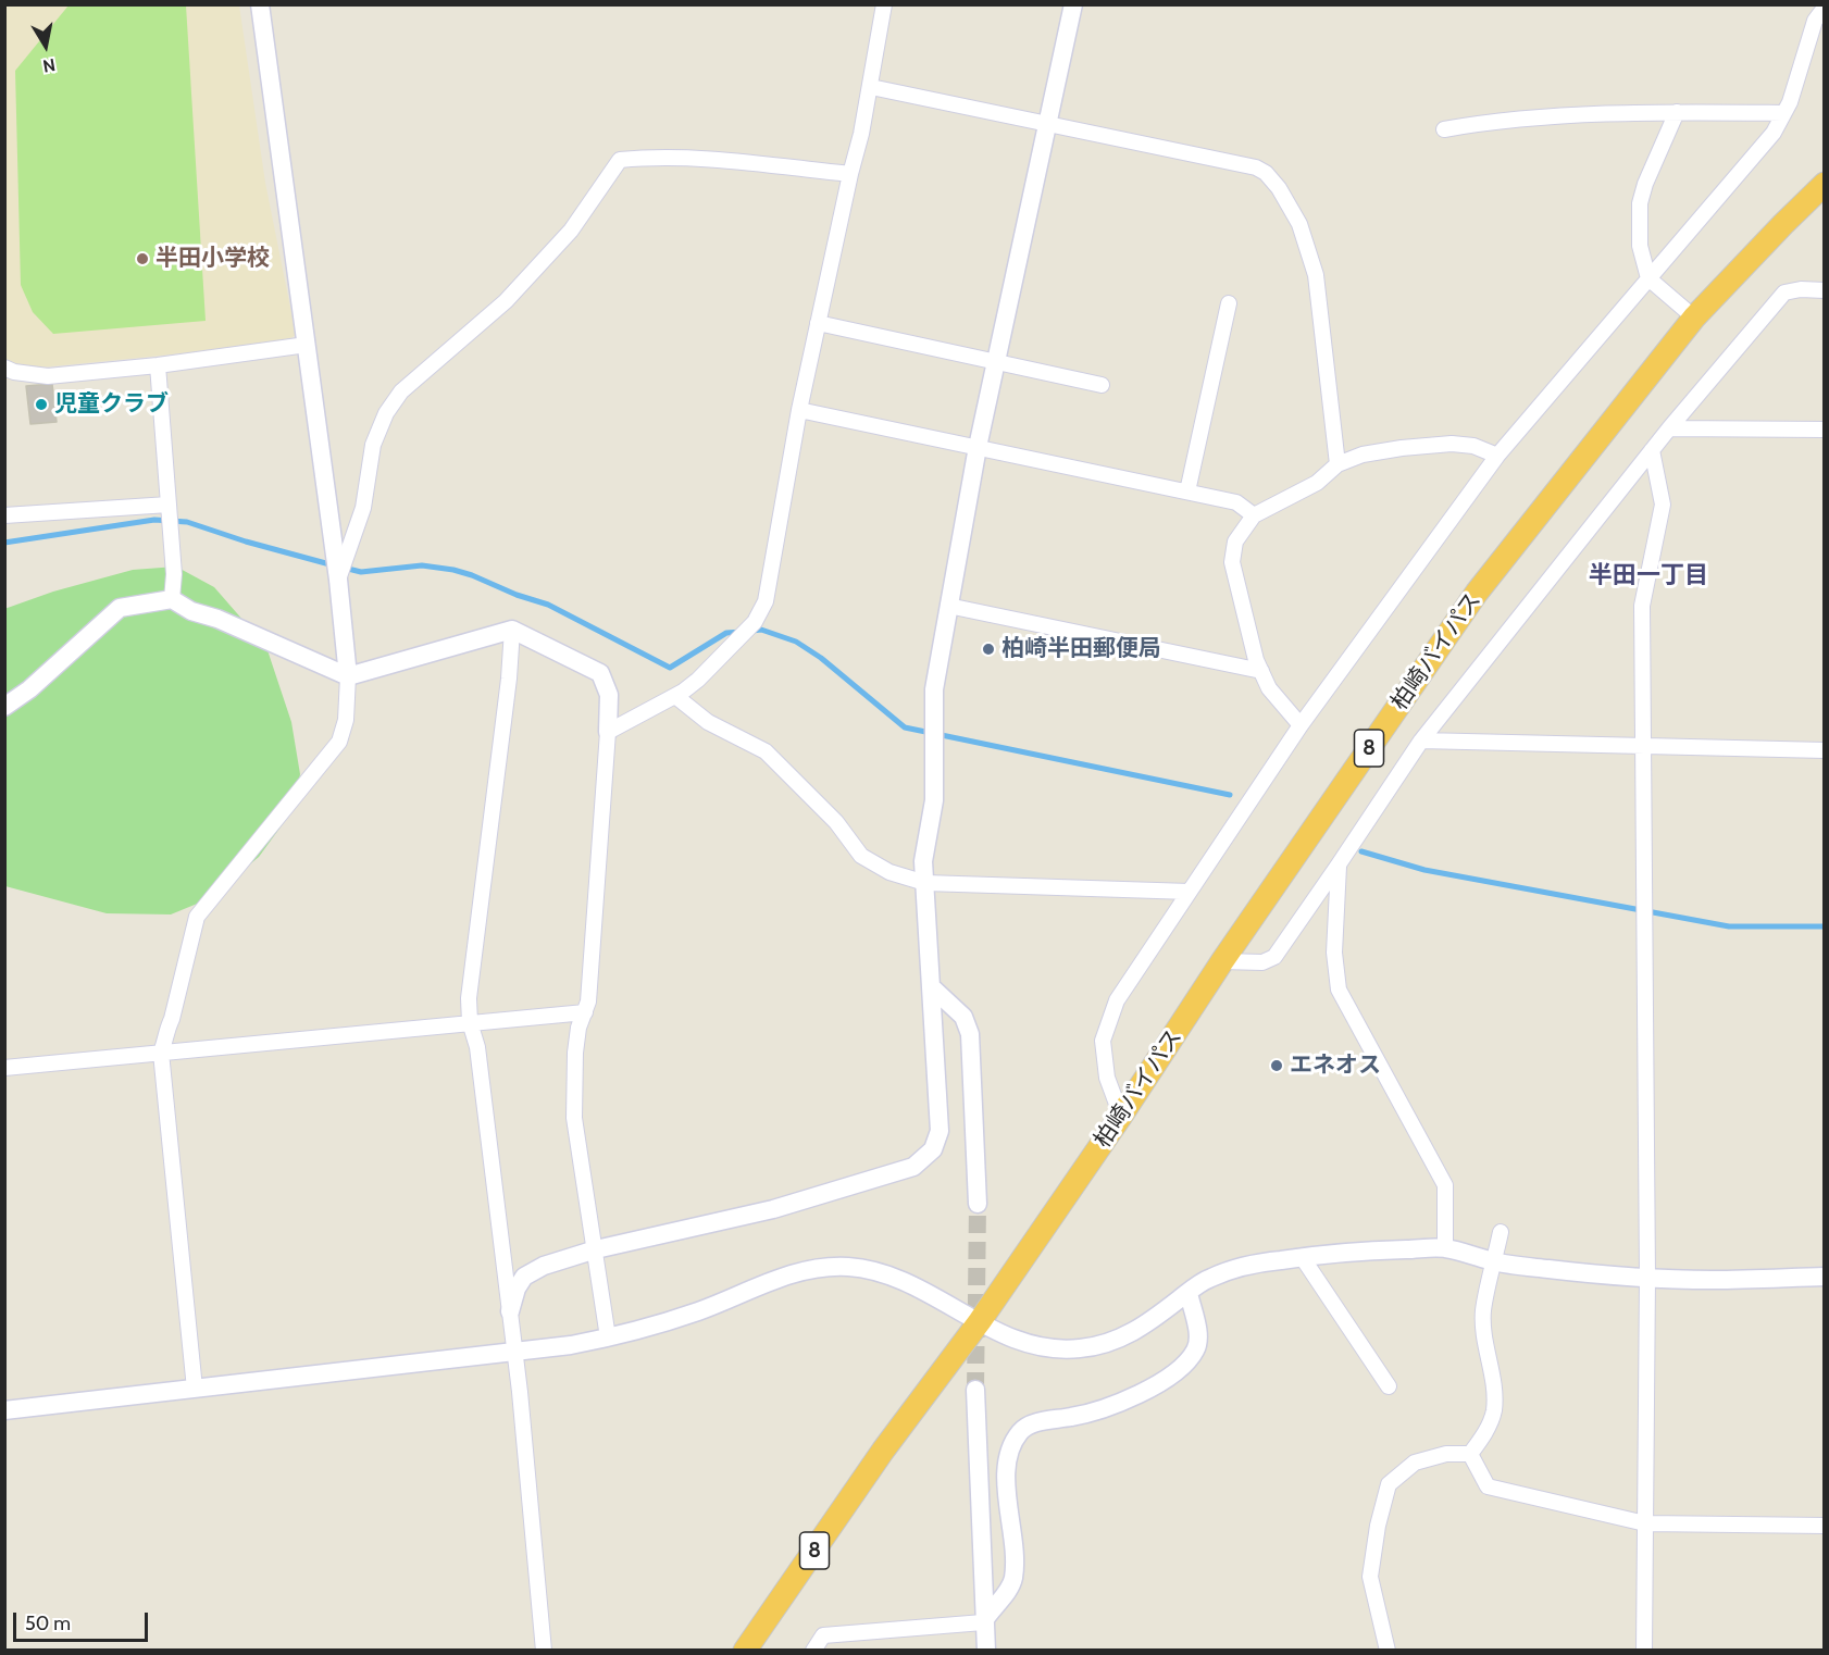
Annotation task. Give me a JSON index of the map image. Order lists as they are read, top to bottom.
{
  "streets": {
    "highway": ["柏崎バイパス", "8"]
  },
  "districts": ["半田一丁目"],
  "places": [
    "半田小学校",
    "児童クラブ",
    "柏崎半田郵便局",
    "エネオス"
  ],
  "scale_bar": "50 m",
  "north": "bottom"
}
